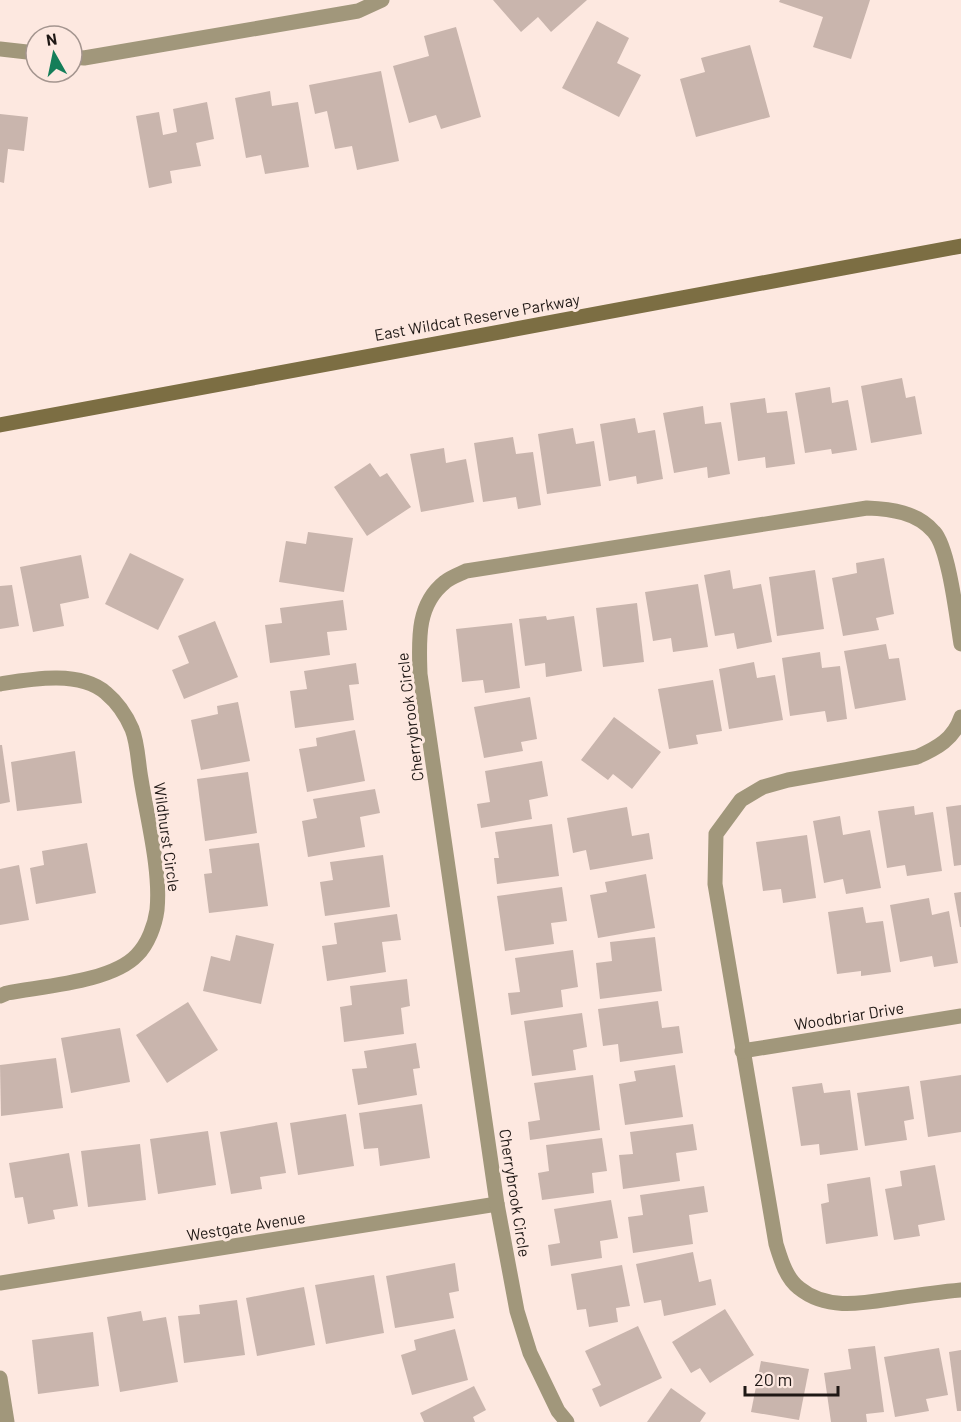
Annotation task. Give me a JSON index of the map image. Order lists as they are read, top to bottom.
{
  "streets": {
    "main road": ["East Wildcat Reserve Parkway"],
    "street": [
      "Cherrybrook Circle",
      "Wildhurst Circle",
      "Woodbriar Drive",
      "Westgate Avenue"
    ]
  },
  "crossings": [
    ["Cherrybrook Circle", "Westgate Avenue"]
  ],
  "scale_bar": "20 m",
  "north": "top"
}
